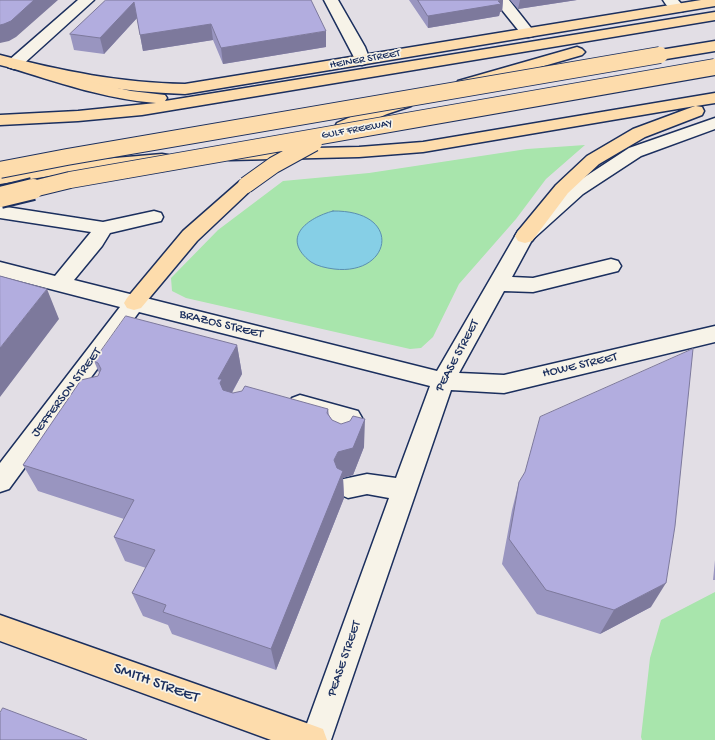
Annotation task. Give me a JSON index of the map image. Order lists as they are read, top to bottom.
{
  "streets": {
    "main road": ["HEINER STREET", "GULF FREEWAY", "SMITH STREET"],
    "street": [
      "BRAZOS STREET",
      "PEASE STREET",
      "HOWE STREET",
      "JEFFERSON STREET"
    ]
  },
  "crossings": [
    ["BRAZOS STREET", "PEASE STREET"],
    ["BRAZOS STREET", "HOWE STREET"],
    ["BRAZOS STREET", "JEFFERSON STREET"],
    ["PEASE STREET", "HOWE STREET"]
  ]
}
